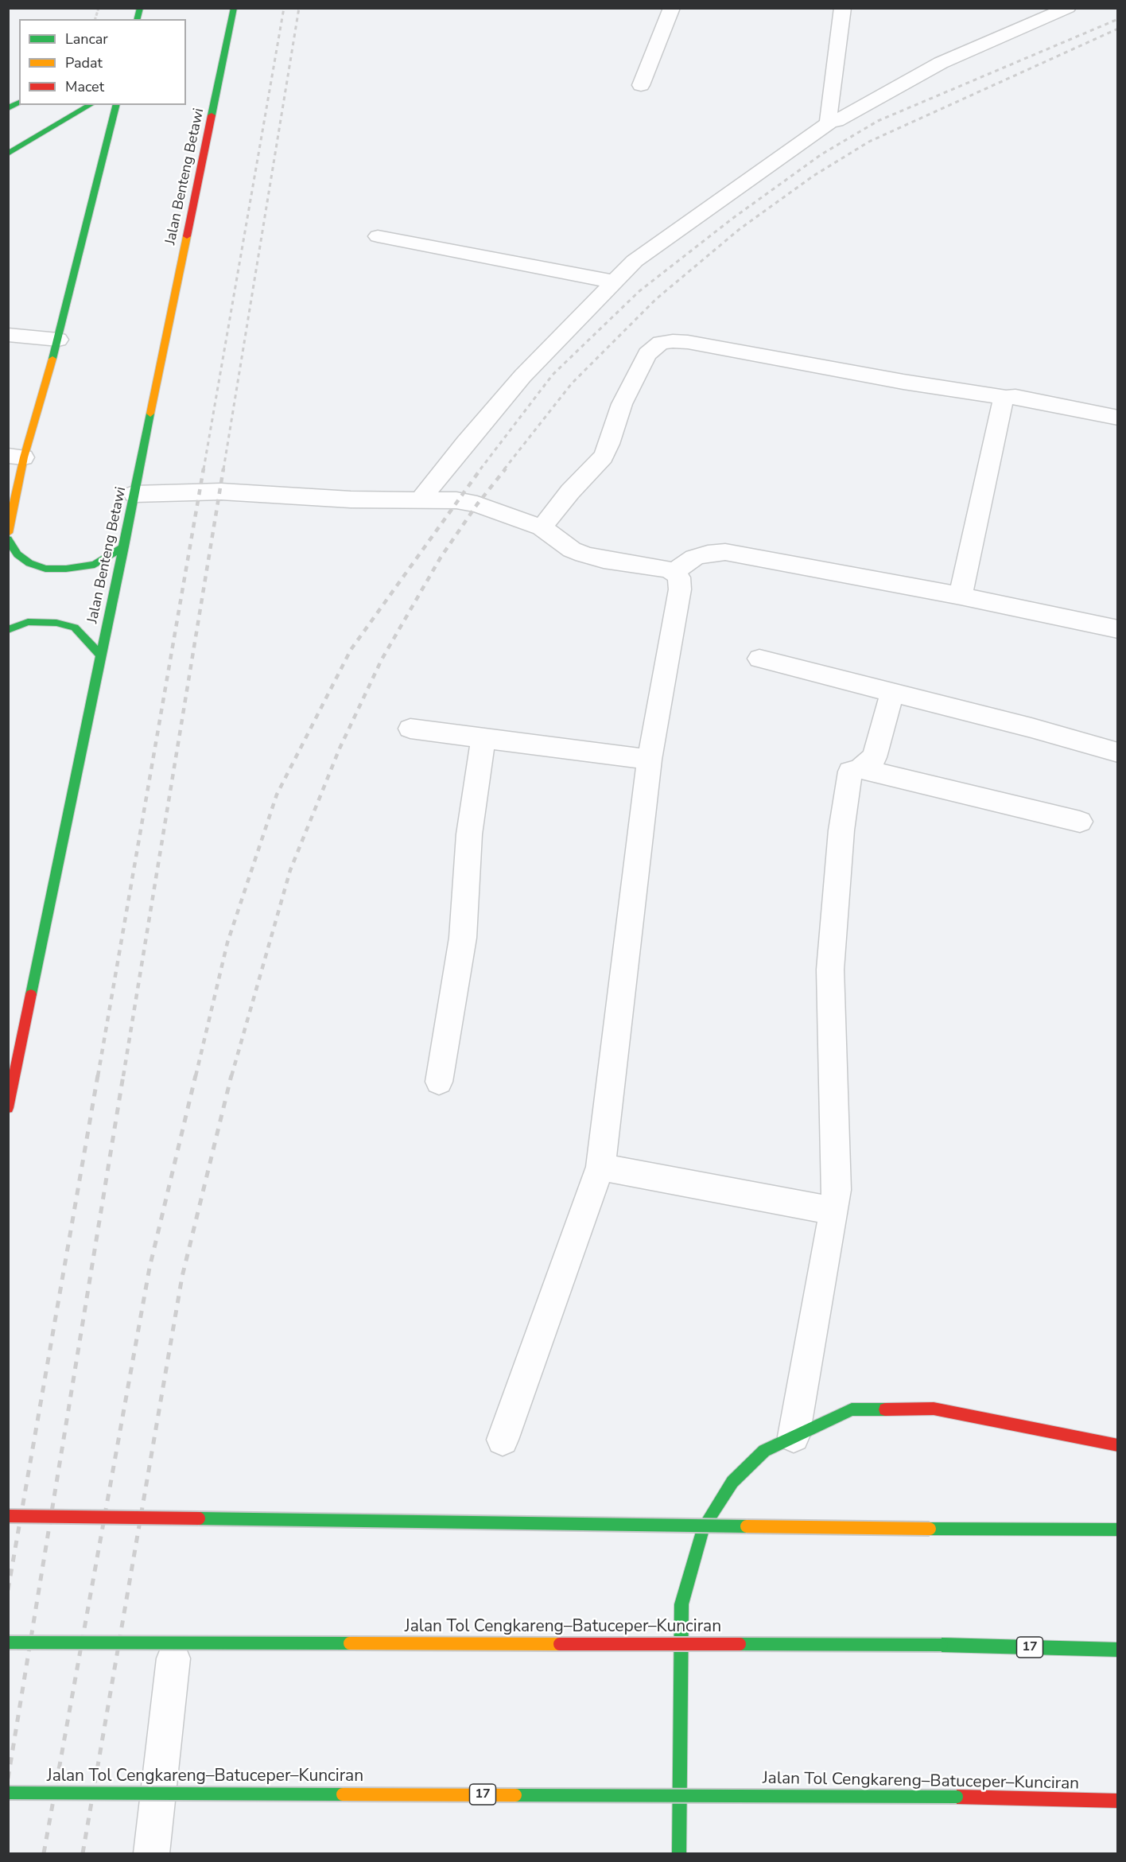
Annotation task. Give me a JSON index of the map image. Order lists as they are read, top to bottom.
{
  "streets": {
    "main road": ["Jalan Benteng Betawi", "Jalan Tol Cengkareng–Batuceper–Kunciran", "17"]
  },
  "legend": ["Lancar", "Padat", "Macet"]
}
